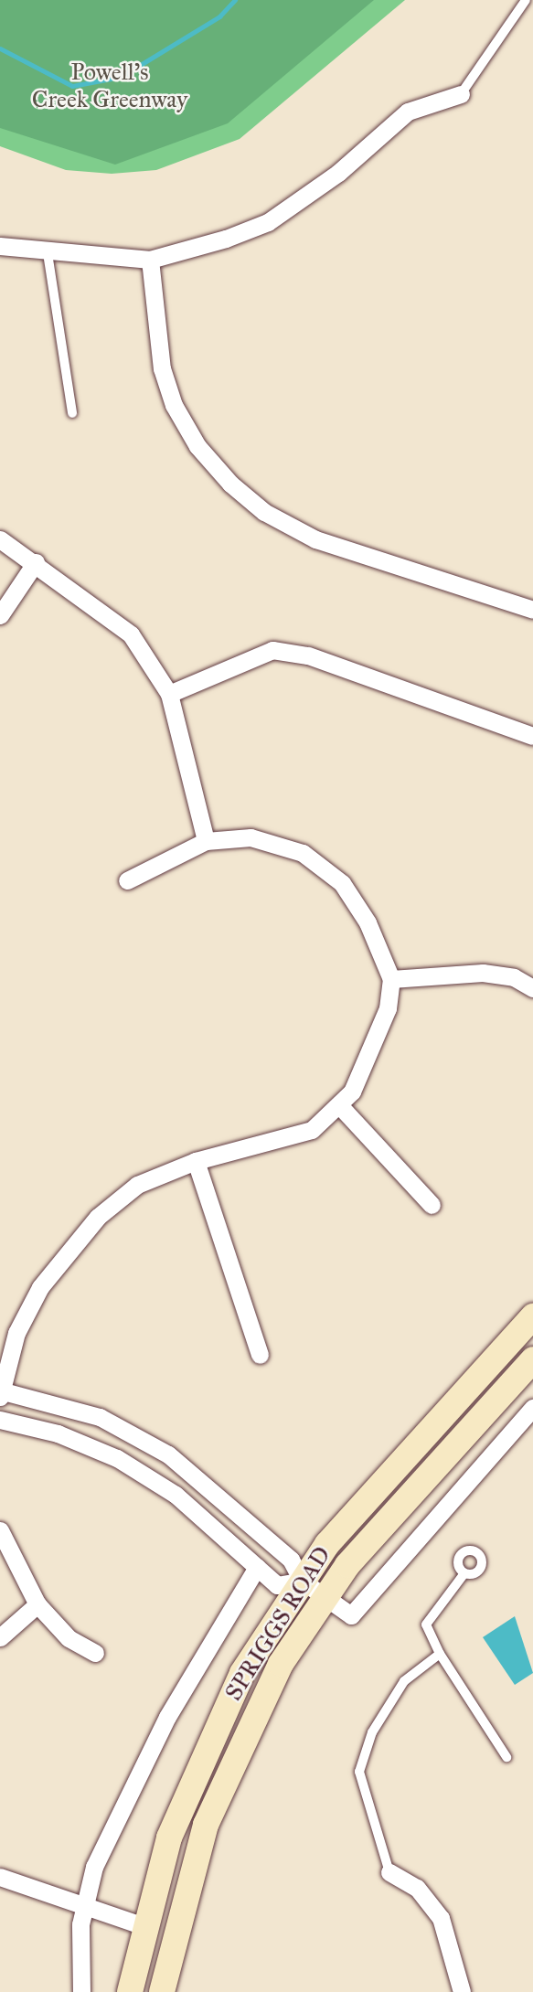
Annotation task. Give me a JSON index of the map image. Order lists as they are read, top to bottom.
{
  "streets": {
    "main road": ["SPRIGGS ROAD"]
  },
  "parks": ["Powell's Creek Greenway"]
}
